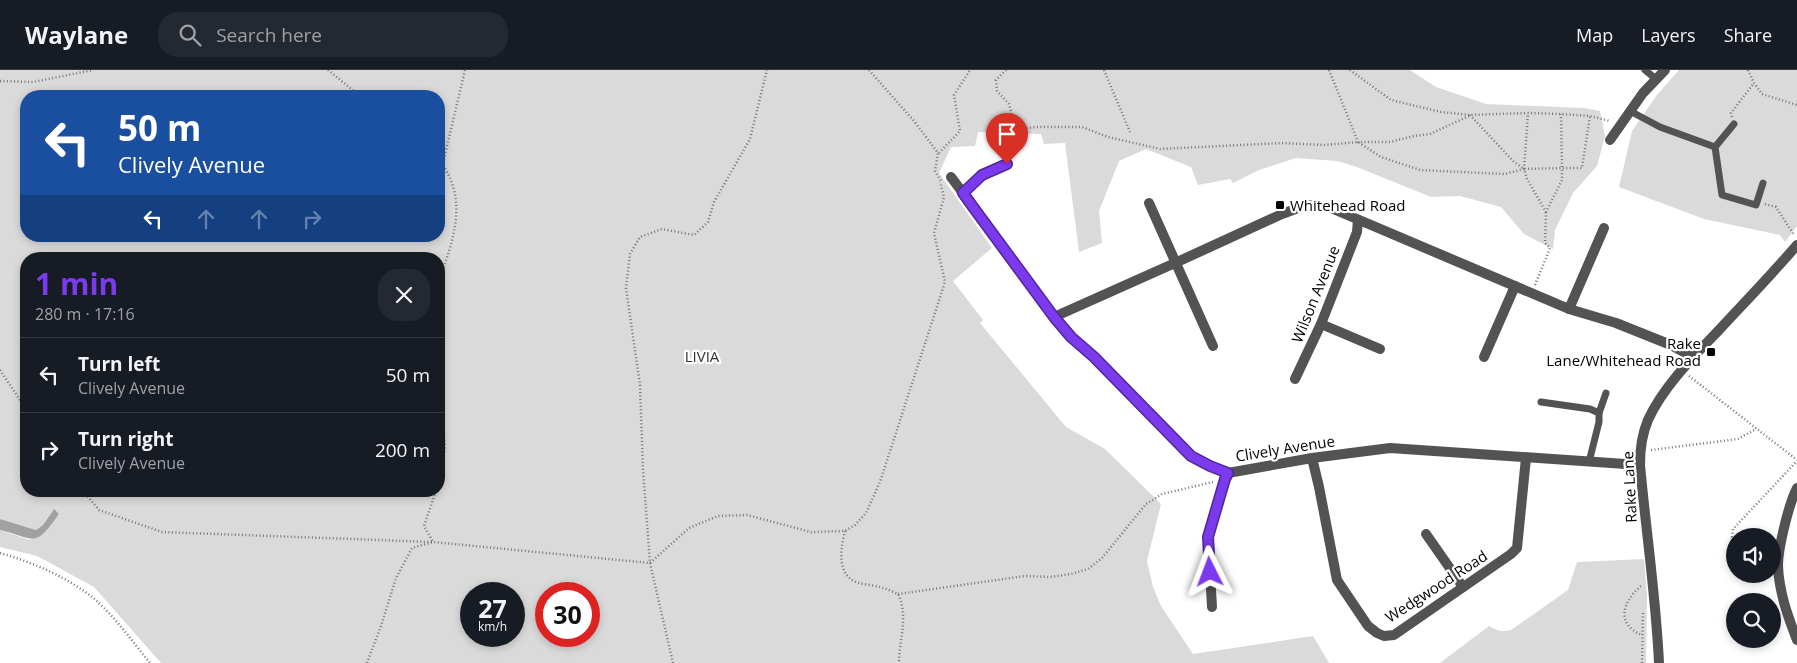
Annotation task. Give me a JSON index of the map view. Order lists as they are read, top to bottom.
{
  "streets": {
    "street": [
      "Wilson Avenue",
      "Clively Avenue",
      "Rake Lane",
      "Wedgwood Road"
    ]
  },
  "crossings": [
    ["Clively Avenue", "Rake Lane"],
    ["Clively Avenue", "Wedgwood Road"]
  ],
  "parks": ["LIVIA"],
  "places": {
    "transit": ["Whitehead Road", "Rake Lane/Whitehead Road"]
  },
  "page": {
    "header": "Waylane",
    "search": "Search here",
    "nav": ["Map", "Layers", "Share"],
    "turn": ["50 m", "Clively Avenue"],
    "heading": ["1 min", "280 m · 17:16"],
    "list": [
      {
        "name": "Turn left",
        "note": "Clively Avenue",
        "value": "50 m"
      },
      {
        "name": "Turn right",
        "note": "Clively Avenue",
        "value": "200 m"
      }
    ],
    "speed": "27 km/h",
    "limit": "30"
  }
}
